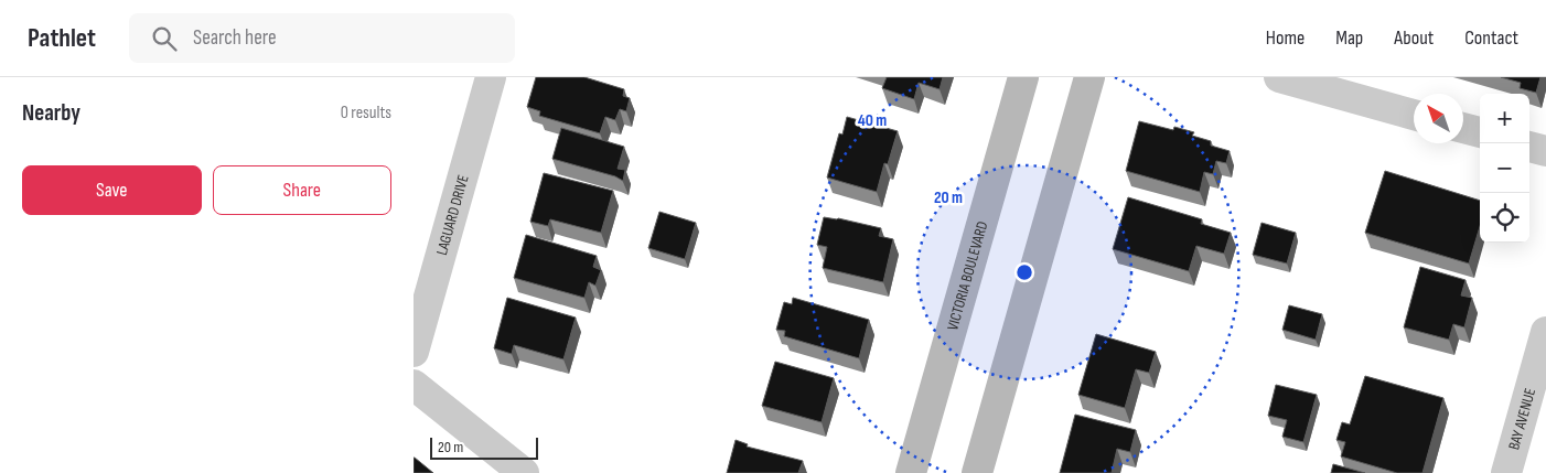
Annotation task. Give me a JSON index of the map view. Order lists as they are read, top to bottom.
{
  "streets": {
    "main road": ["VICTORIA BOULEVARD"],
    "street": ["LAGUARD DRIVE", "BAY AVENUE"]
  },
  "scale_bar": "20 m",
  "north": "top left",
  "page": {
    "header": "Pathlet",
    "search": "Search here",
    "nav": [
      "Home",
      "Map",
      "About",
      "Contact"
    ],
    "heading": ["Nearby", "0 results"],
    "map_buttons": ["+", "−"],
    "buttons": ["Save", "Share"],
    "scale": "20 m"
  },
  "rings": ["40 m", "20 m"]
}
